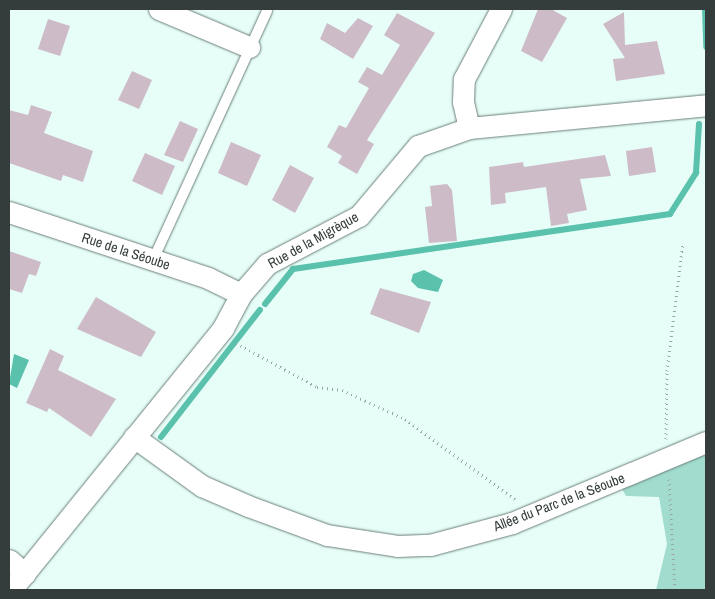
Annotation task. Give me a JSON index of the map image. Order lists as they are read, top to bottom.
{
  "streets": {
    "street": ["Rue de la Migrèque", "Rue de la Séoube", "Allée du Parc de la Séoube"]
  },
  "crossings": [
    ["Rue de la Migrèque", "Rue de la Séoube"],
    ["Rue de la Migrèque", "Allée du Parc de la Séoube"]
  ]
}
